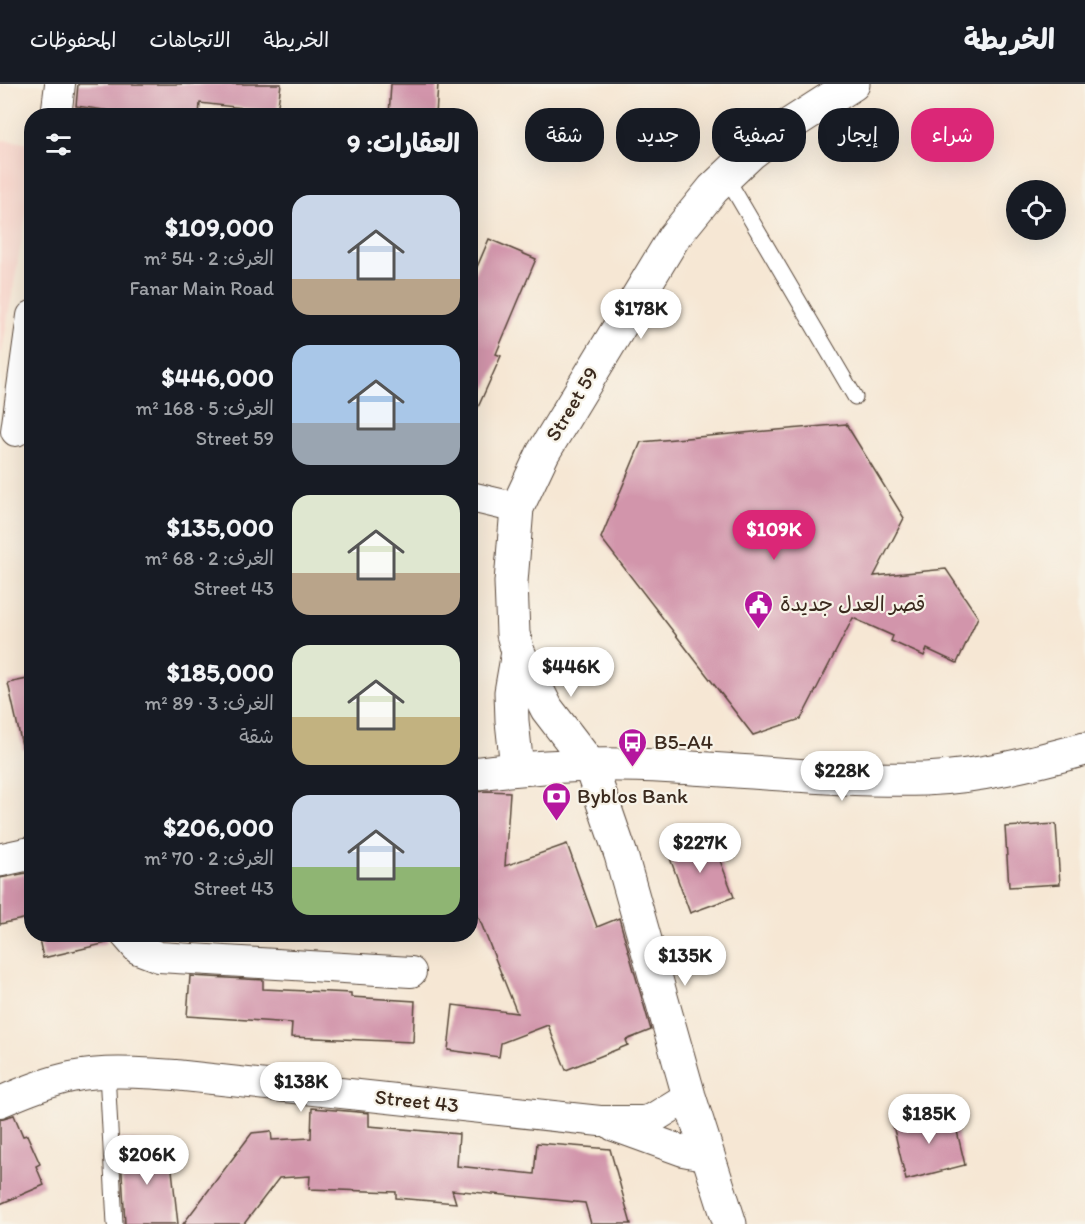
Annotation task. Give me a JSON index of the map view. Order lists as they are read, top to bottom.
{
  "streets": {
    "street": ["Street 59", "Street 43"]
  },
  "crossings": [
    ["Street 59", "Street 43"]
  ],
  "places": {
    "public building": ["قصر العدل جديدة"],
    "bus stop": ["B5-A4"],
    "bank": ["Byblos Bank"]
  },
  "page": {
    "header": "الخريطة",
    "nav": ["الخريطة", "الاتجاهات", "المحفوظات"],
    "chip": [
      "شراء",
      "إيجار",
      "تصفية",
      "جديد",
      "شقة"
    ],
    "heading": "العقارات: 9",
    "list": [
      {
        "name": "$109,000",
        "note": "الغرف: 2 · 54 m² · Fanar Main Road"
      },
      {
        "name": "$446,000",
        "note": "الغرف: 5 · 168 m² · Street 59"
      },
      {
        "name": "$135,000",
        "note": "الغرف: 2 · 68 m² · Street 43"
      },
      {
        "name": "$185,000",
        "note": "الغرف: 3 · 89 m² · شقة"
      },
      {
        "name": "$206,000",
        "note": "الغرف: 2 · 70 m² · Street 43"
      }
    ],
    "price": [
      "$178K",
      "$109K",
      "$446K",
      "$228K",
      "$227K",
      "$135K",
      "$138K",
      "$185K",
      "$206K"
    ]
  }
}
